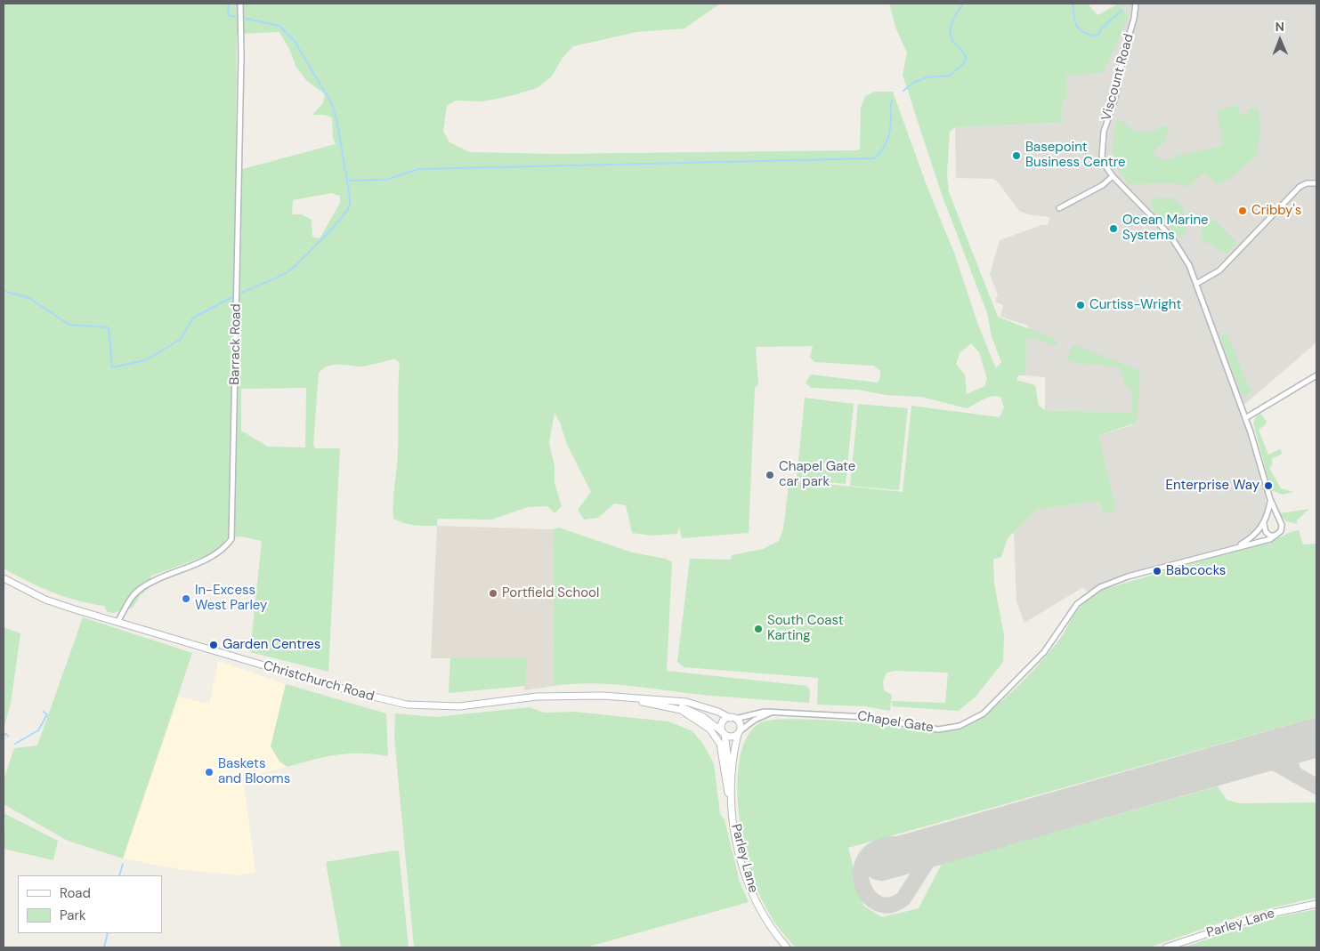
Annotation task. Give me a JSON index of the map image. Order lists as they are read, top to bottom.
{
  "streets": {
    "main road": ["Christchurch Road", "Parley Lane"],
    "street": ["Viscount Road", "Barrack Road", "Chapel Gate"]
  },
  "crossings": [
    ["Barrack Road", "Christchurch Road"],
    ["Christchurch Road", "Chapel Gate"],
    ["Christchurch Road", "Parley Lane"],
    ["Chapel Gate", "Parley Lane"]
  ],
  "places": [
    "Basepoint Business Centre",
    "Cribby's",
    "Ocean Marine Systems",
    "Curtiss-Wright",
    "Chapel Gate car park",
    "Enterprise Way",
    "Babcocks",
    "Portfield School",
    "In-Excess West Parley",
    "South Coast Karting",
    "Garden Centres",
    "Baskets and Blooms"
  ],
  "legend": ["Road", "Park"],
  "north": "top"
}
